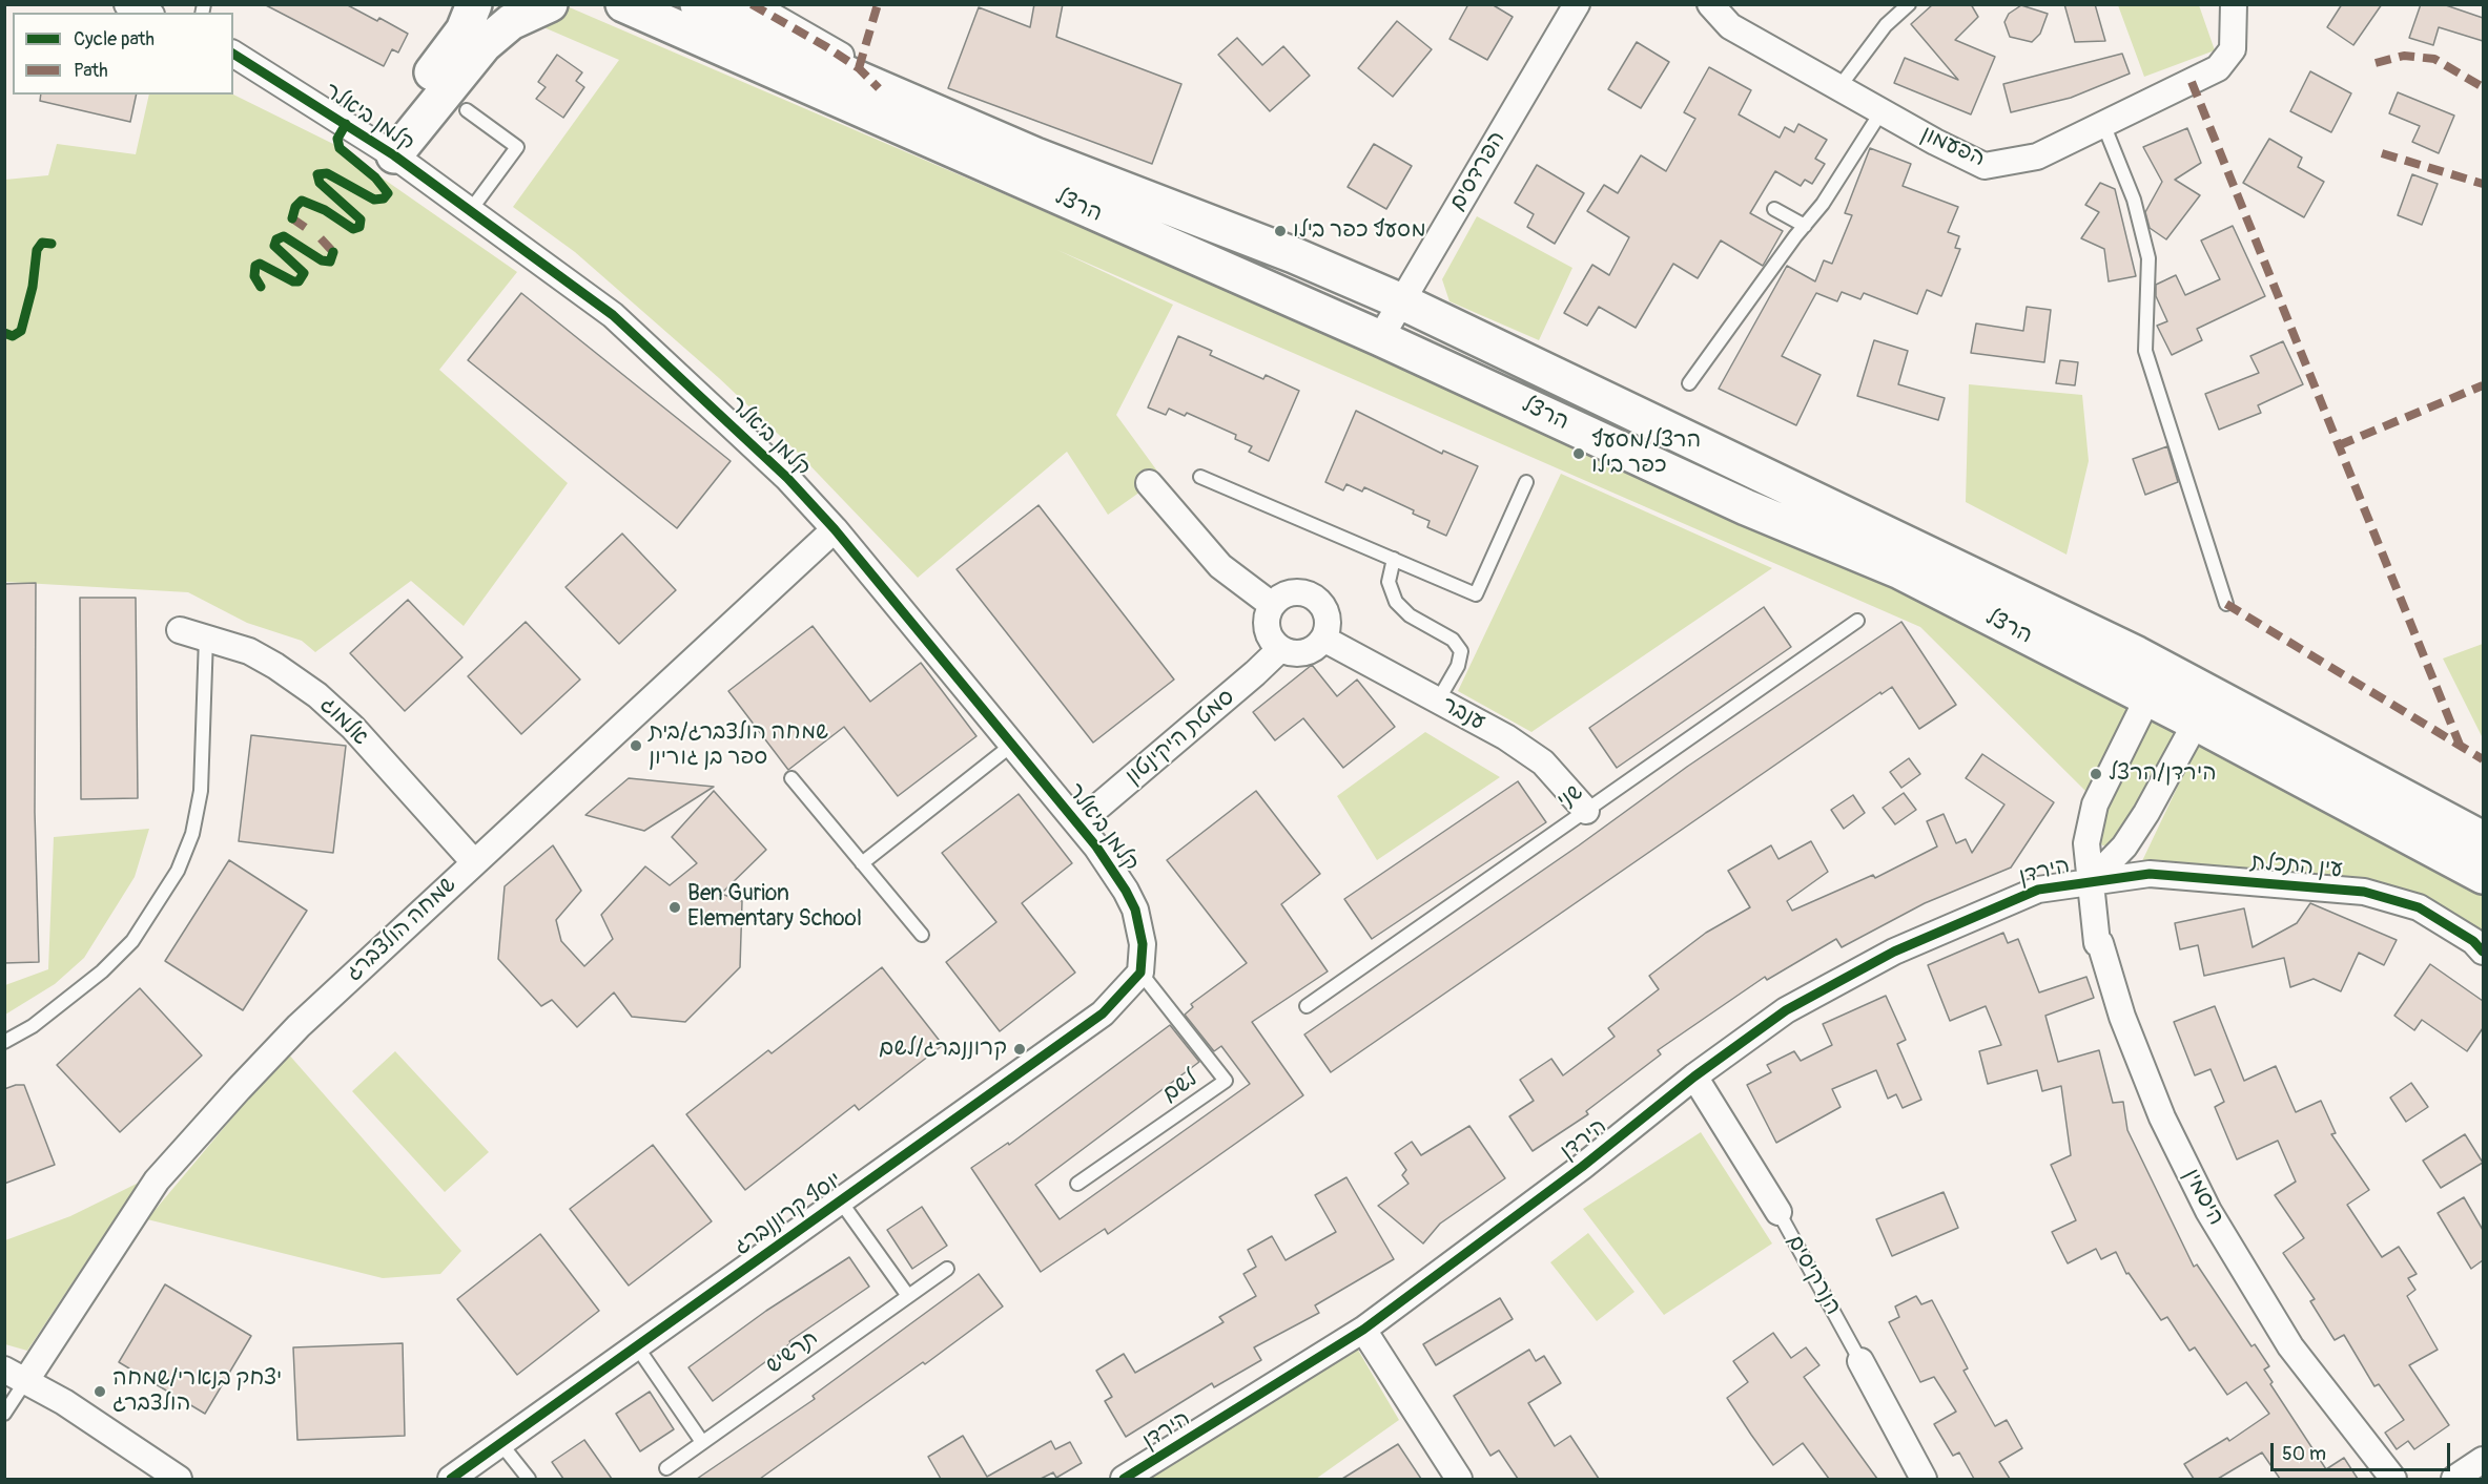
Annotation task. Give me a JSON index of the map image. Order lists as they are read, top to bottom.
{
  "streets": {
    "main road": ["הרצל"],
    "street": [
      "קלמן ביאלר",
      "הפעמון",
      "הפרדסים",
      "ענבר",
      "אלמוג",
      "סמטת היקינטון",
      "עין התכלת",
      "הירדן",
      "שמחה הולצברג",
      "היסמין",
      "יוסף קרוננברג",
      "הנרקיסים"
    ],
    "lane": ["שני", "לשם", "תרשיש"]
  },
  "crossings": [
    ["קלמן ביאלר", "סמטת היקינטון"],
    ["קלמן ביאלר", "שמחה הולצברג"],
    ["קלמן ביאלר", "לשם"],
    ["קלמן ביאלר", "יוסף קרוננברג"],
    ["הפרדסים", "הרצל"],
    ["הרצל", "היסמין"],
    ["ענבר", "סמטת היקינטון"],
    ["ענבר", "שני"],
    ["אלמוג", "שמחה הולצברג"],
    ["עין התכלת", "הירדן"],
    ["עין התכלת", "היסמין"],
    ["הירדן", "היסמין"],
    ["הירדן", "הנרקיסים"],
    ["לשם", "יוסף קרוננברג"]
  ],
  "places": [
    "מסעף כפר בילו",
    "הרצל/מסעף כפר בילו",
    "שמחה הולצברג/בית ספר בן גוריון",
    "הירדן/הרצל",
    "Ben Gurion Elementary School",
    "קרוננברג/לשם",
    "יצחק בנארי/שמחה הולצברג"
  ],
  "legend": ["Cycle path", "Path"],
  "scale_bar": "50 m"
}
